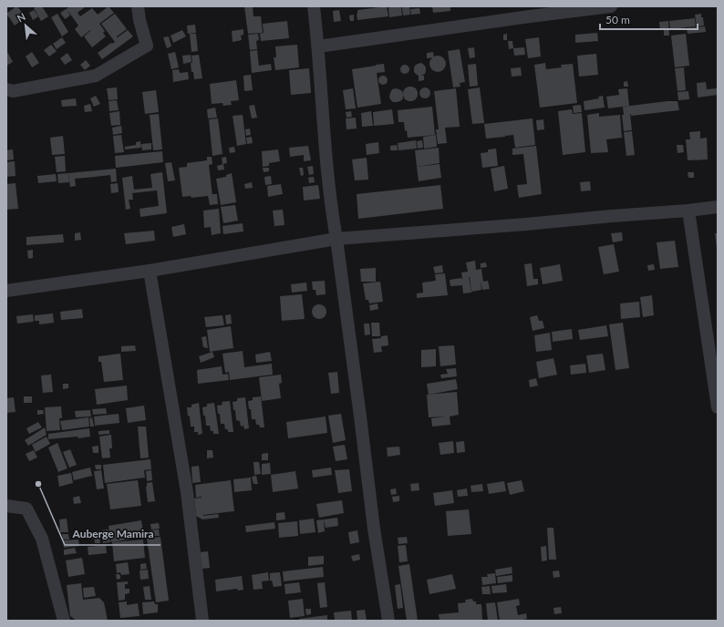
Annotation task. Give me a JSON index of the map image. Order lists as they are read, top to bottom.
{
  "places": ["Auberge Mamira"],
  "scale_bar": "50 m",
  "north": "top left"
}
